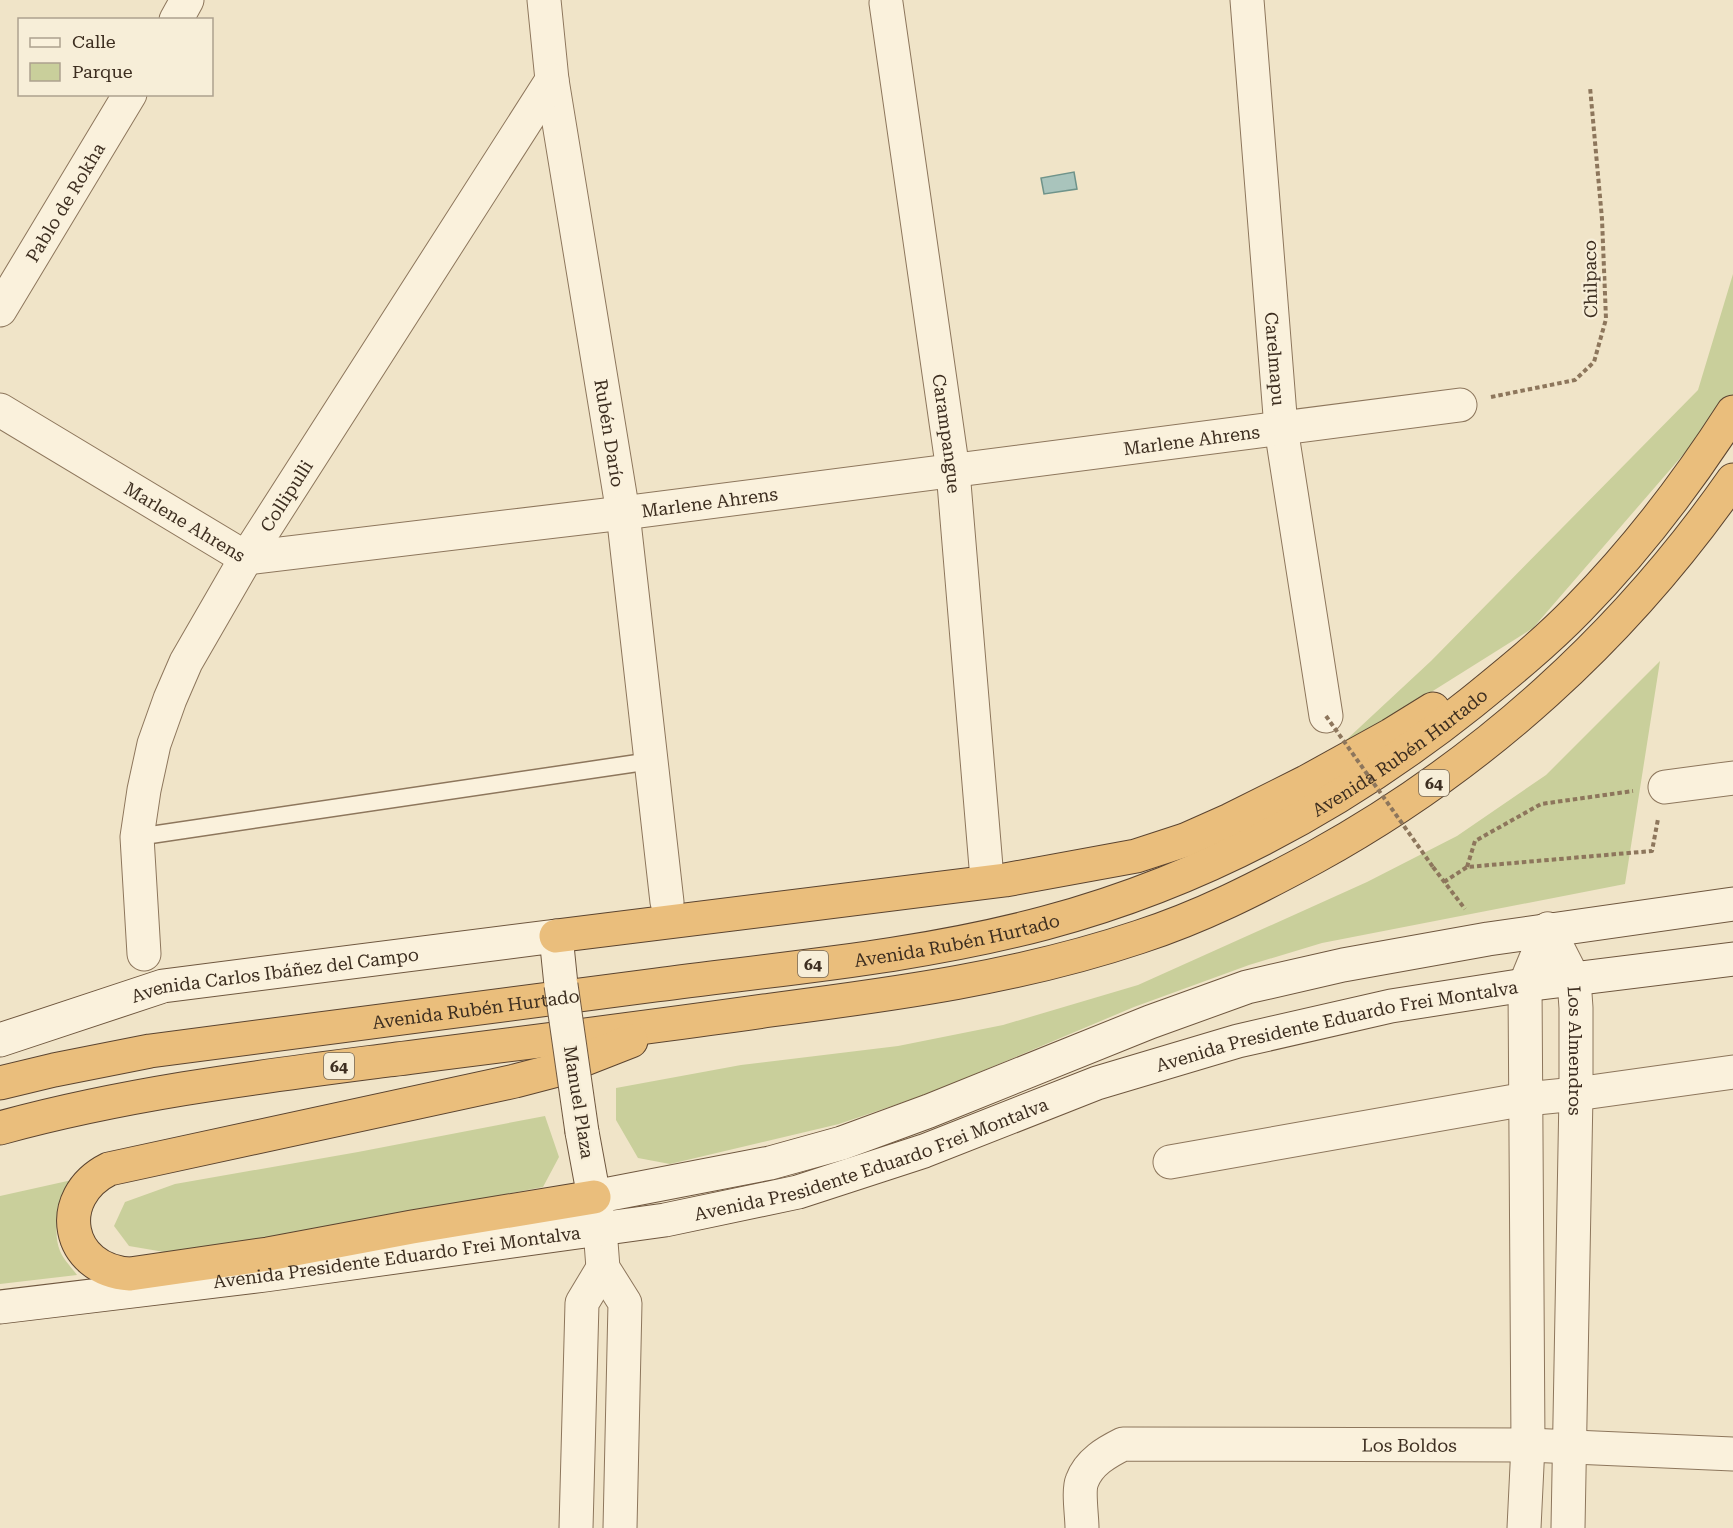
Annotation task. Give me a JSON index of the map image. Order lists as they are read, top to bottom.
{
  "streets": {
    "highway": ["Avenida Rubén Hurtado", "64"],
    "street": [
      "Pablo de Rokha",
      "Carelmapu",
      "Rubén Darío",
      "Carampangue",
      "Marlene Ahrens",
      "Collipulli",
      "Avenida Carlos Ibáñez del Campo",
      "Avenida Presidente Eduardo Frei Montalva",
      "Los Almendros",
      "Manuel Plaza",
      "Los Boldos"
    ],
    "path": ["Chilpaco"]
  },
  "crossings": [
    ["Chilpaco", "Marlene Ahrens"],
    ["Carelmapu", "Marlene Ahrens"],
    ["Rubén Darío", "Marlene Ahrens"],
    ["Rubén Darío", "Collipulli"],
    ["Carampangue", "Marlene Ahrens"],
    ["Marlene Ahrens", "Collipulli"],
    ["Avenida Carlos Ibáñez del Campo", "Manuel Plaza"],
    ["Avenida Presidente Eduardo Frei Montalva", "Los Almendros"],
    ["Avenida Presidente Eduardo Frei Montalva", "Manuel Plaza"],
    ["Los Almendros", "Los Boldos"]
  ],
  "legend": ["Calle", "Parque"]
}
